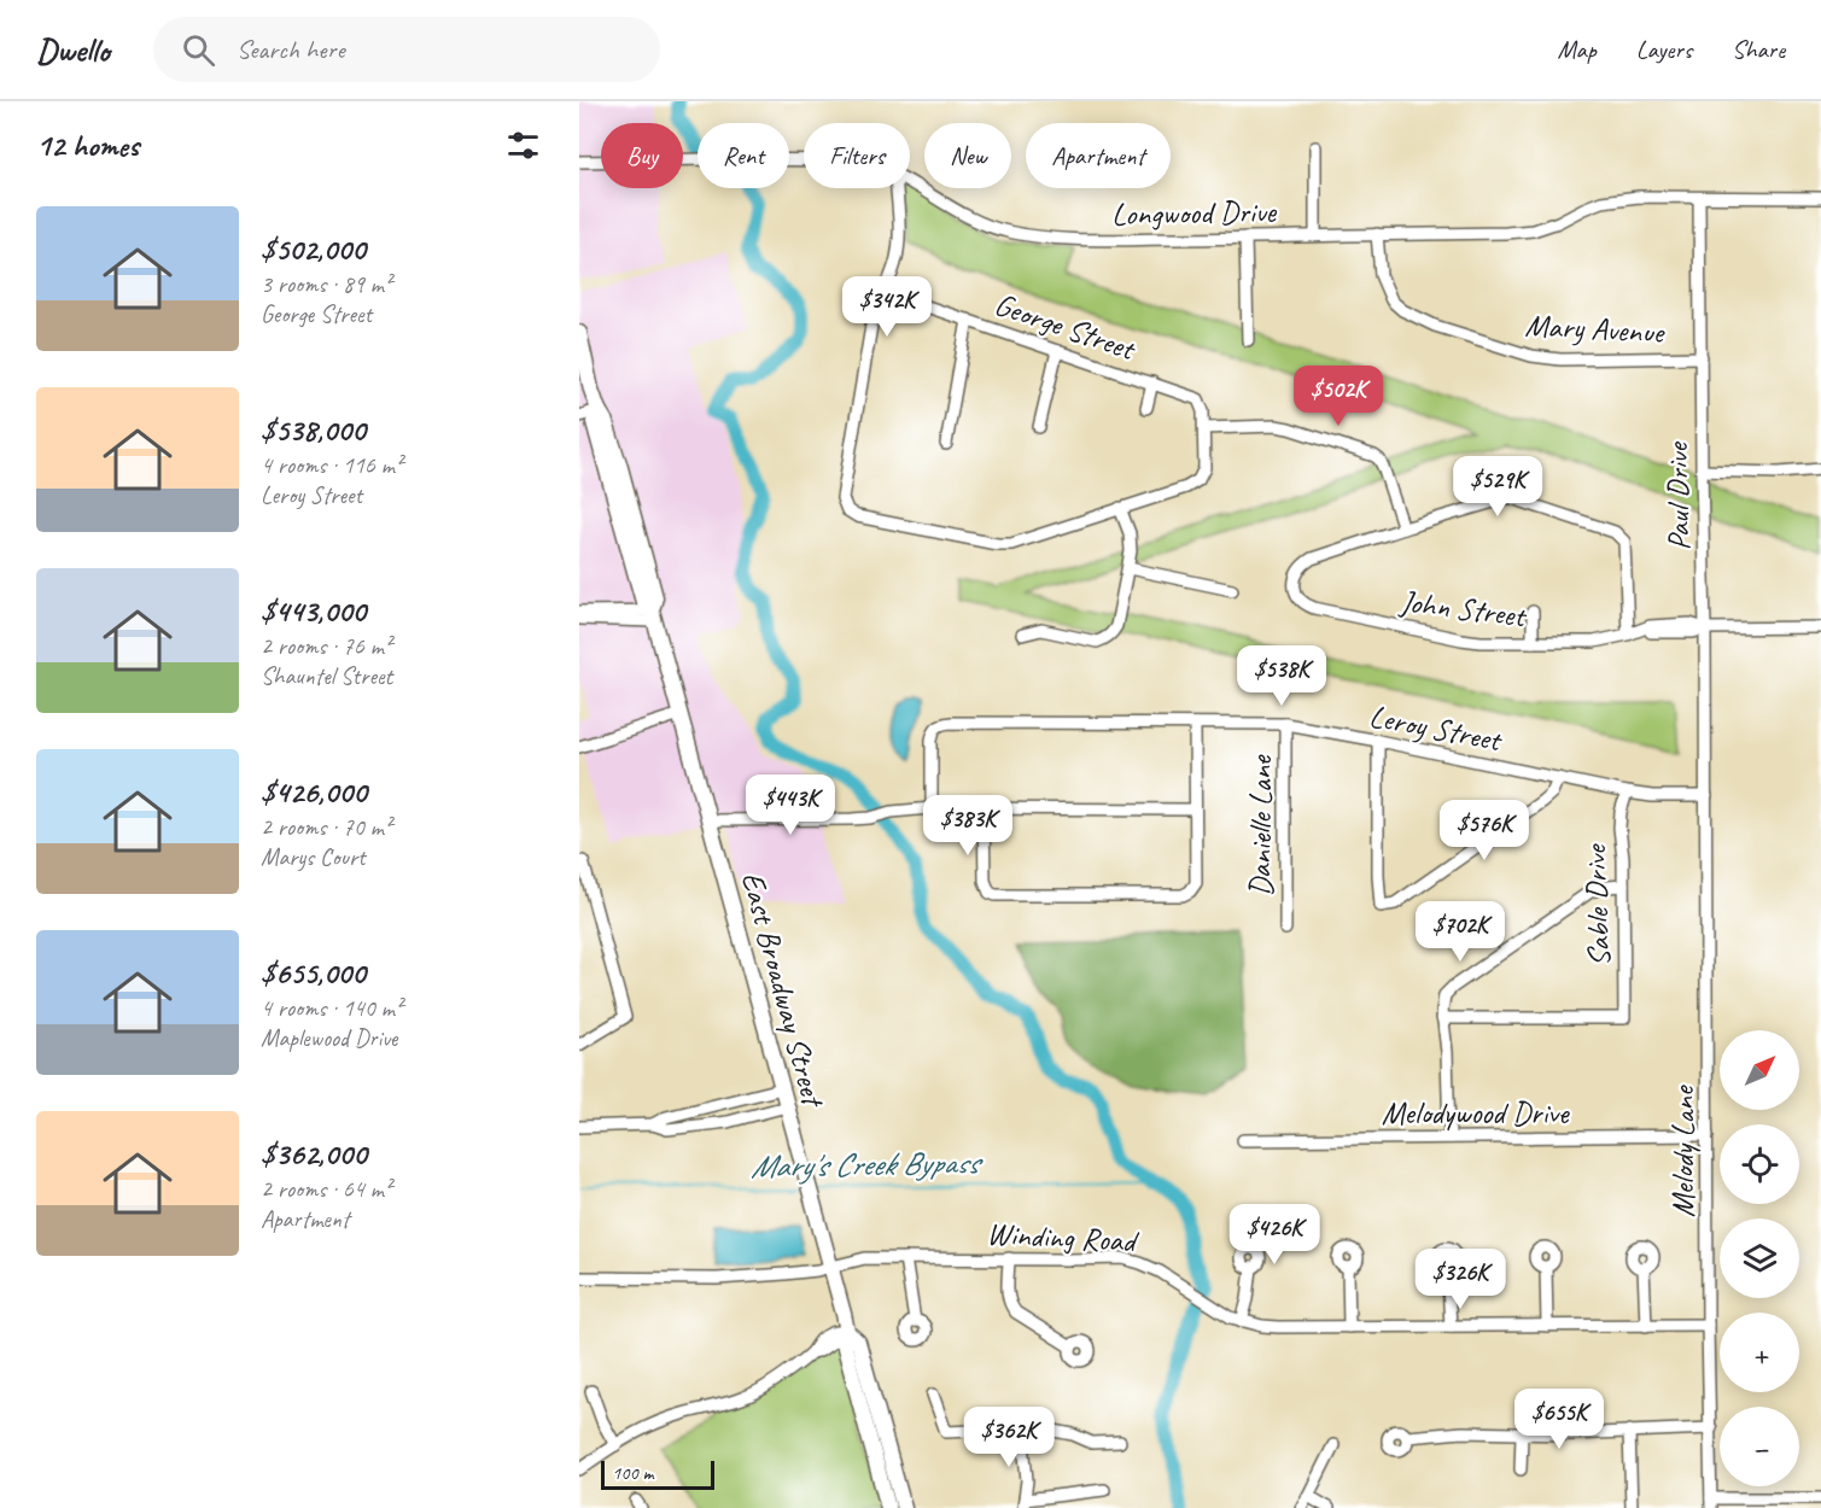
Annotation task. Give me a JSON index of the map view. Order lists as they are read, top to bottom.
{
  "streets": {
    "main road": ["East Broadway Street"],
    "street": [
      "Longwood Drive",
      "George Street",
      "Mary Avenue",
      "Paul Drive",
      "John Street",
      "Leroy Street",
      "Danielle Lane",
      "Sable Drive",
      "Melodywood Drive",
      "Melody Lane",
      "Winding Road"
    ]
  },
  "crossings": [
    ["Longwood Drive", "Mary Avenue"],
    ["Longwood Drive", "Paul Drive"],
    ["Mary Avenue", "Paul Drive"],
    ["Paul Drive", "John Street"],
    ["Paul Drive", "Leroy Street"],
    ["Paul Drive", "Melody Lane"],
    ["Leroy Street", "Danielle Lane"],
    ["Leroy Street", "Sable Drive"],
    ["Leroy Street", "Melody Lane"],
    ["East Broadway Street", "Winding Road"],
    ["Melodywood Drive", "Melody Lane"],
    ["Melody Lane", "Winding Road"]
  ],
  "water": ["Mary's Creek Bypass"],
  "scale_bar": "100 m",
  "north": "top right",
  "page": {
    "header": "Dwello",
    "search": "Search here",
    "nav": ["Map", "Layers", "Share"],
    "heading": "12 homes",
    "chip": [
      "Buy",
      "Rent",
      "Filters",
      "New",
      "Apartment"
    ],
    "list": [
      {
        "name": "$502,000",
        "note": "3 rooms · 89 m² · George Street"
      },
      {
        "name": "$538,000",
        "note": "4 rooms · 116 m² · Leroy Street"
      },
      {
        "name": "$443,000",
        "note": "2 rooms · 76 m² · Shauntel Street"
      },
      {
        "name": "$426,000",
        "note": "2 rooms · 70 m² · Marys Court"
      },
      {
        "name": "$655,000",
        "note": "4 rooms · 140 m² · Maplewood Drive"
      },
      {
        "name": "$362,000",
        "note": "2 rooms · 64 m² · Apartment"
      }
    ],
    "price": [
      "$342K",
      "$502K",
      "$529K",
      "$538K",
      "$443K",
      "$383K",
      "$576K",
      "$702K",
      "$426K",
      "$326K",
      "$655K",
      "$362K"
    ],
    "map_buttons": ["+", "−"],
    "scale": "100 m"
  }
}
